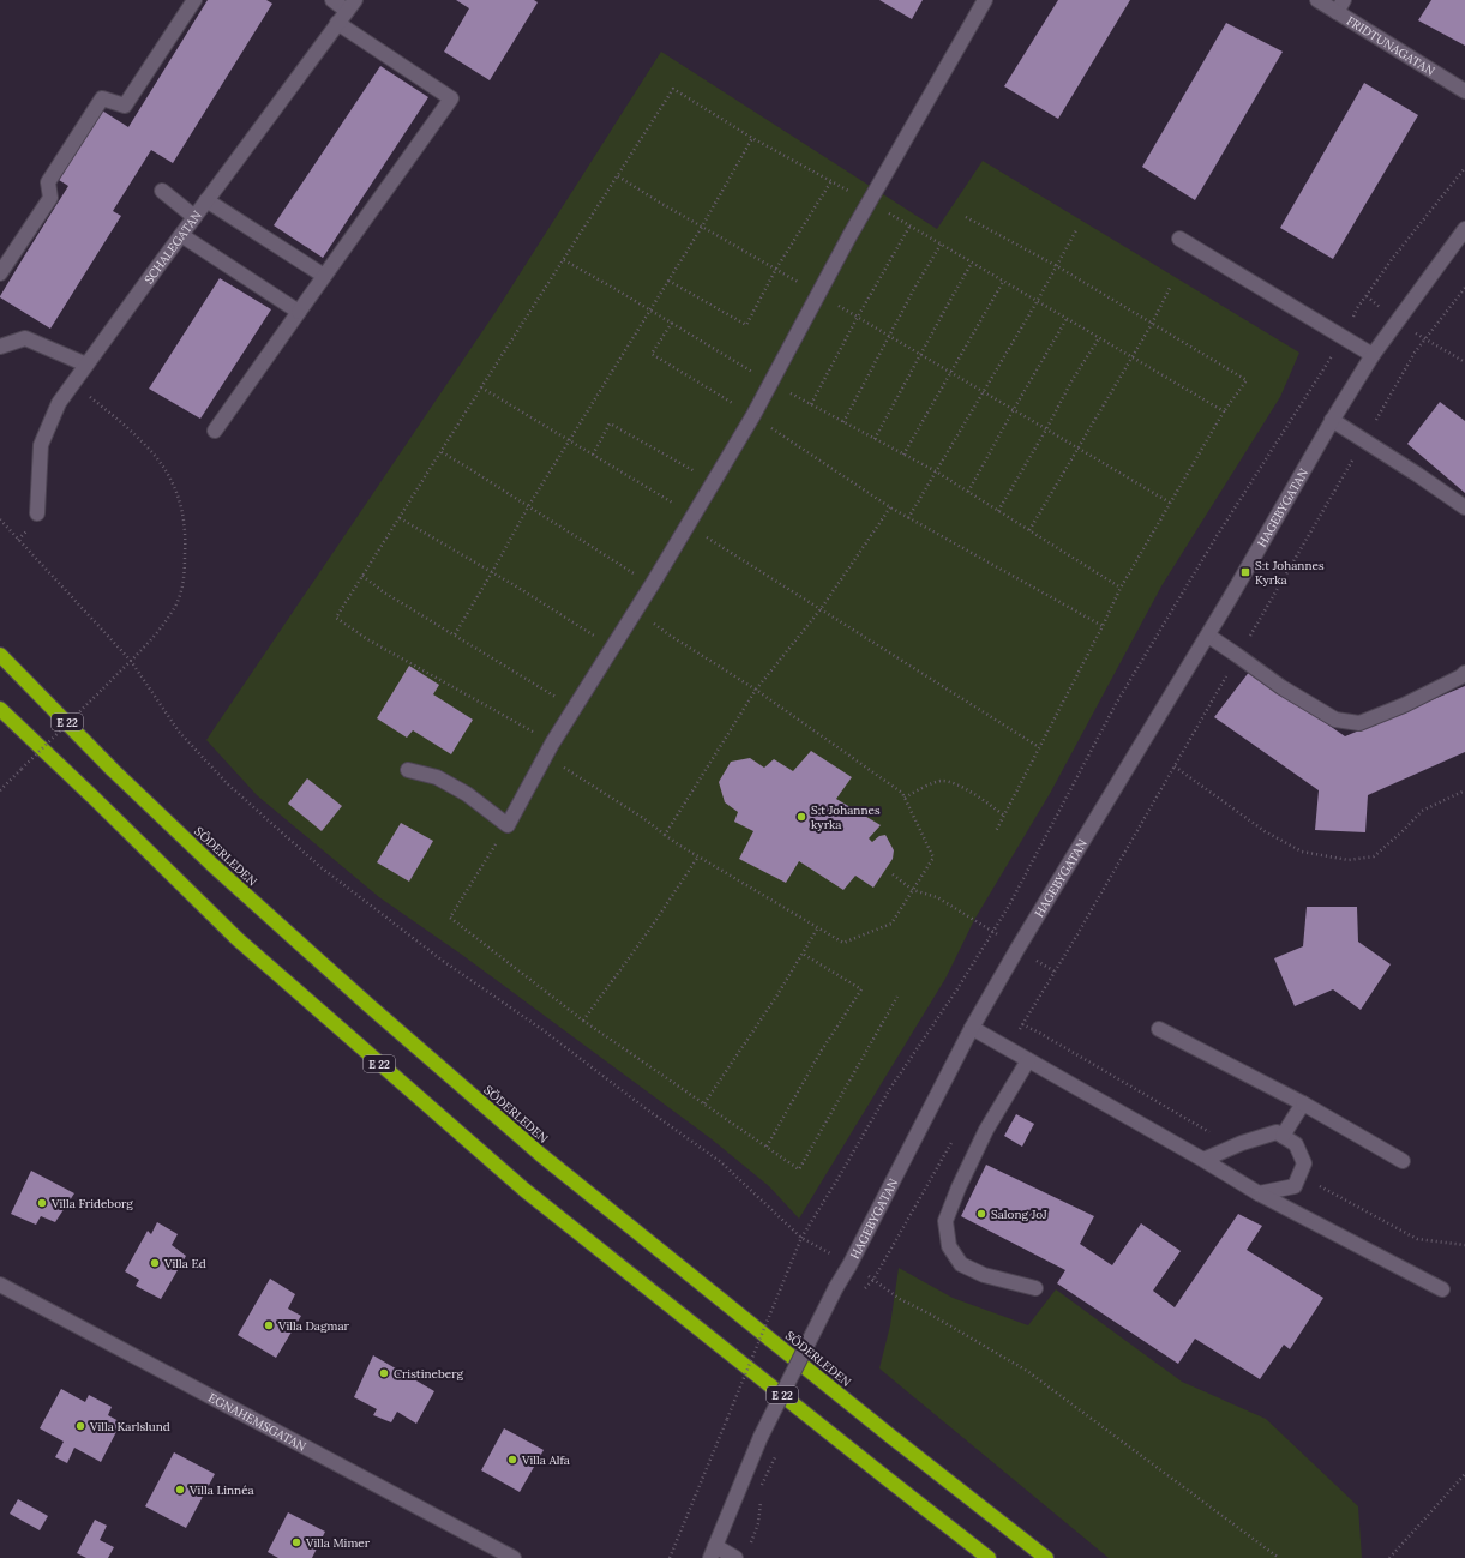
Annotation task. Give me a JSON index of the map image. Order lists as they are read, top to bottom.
{
  "streets": {
    "highway": ["E 22", "SÖDERLEDEN"],
    "street": [
      "FRIDTUNAGATAN",
      "SCHALEGATAN",
      "HAGEBYGATAN",
      "EGNAHEMSGATAN"
    ]
  },
  "places": {
    "transit": ["S:t Johannes Kyrka"],
    "other": [
      "S:t Johannes kyrka",
      "Villa Frideborg",
      "Salong JoJ",
      "Villa Ed",
      "Villa Dagmar",
      "Cristineberg",
      "Villa Karlslund",
      "Villa Alfa",
      "Villa Linnéa",
      "Villa Mimer"
    ]
  }
}
